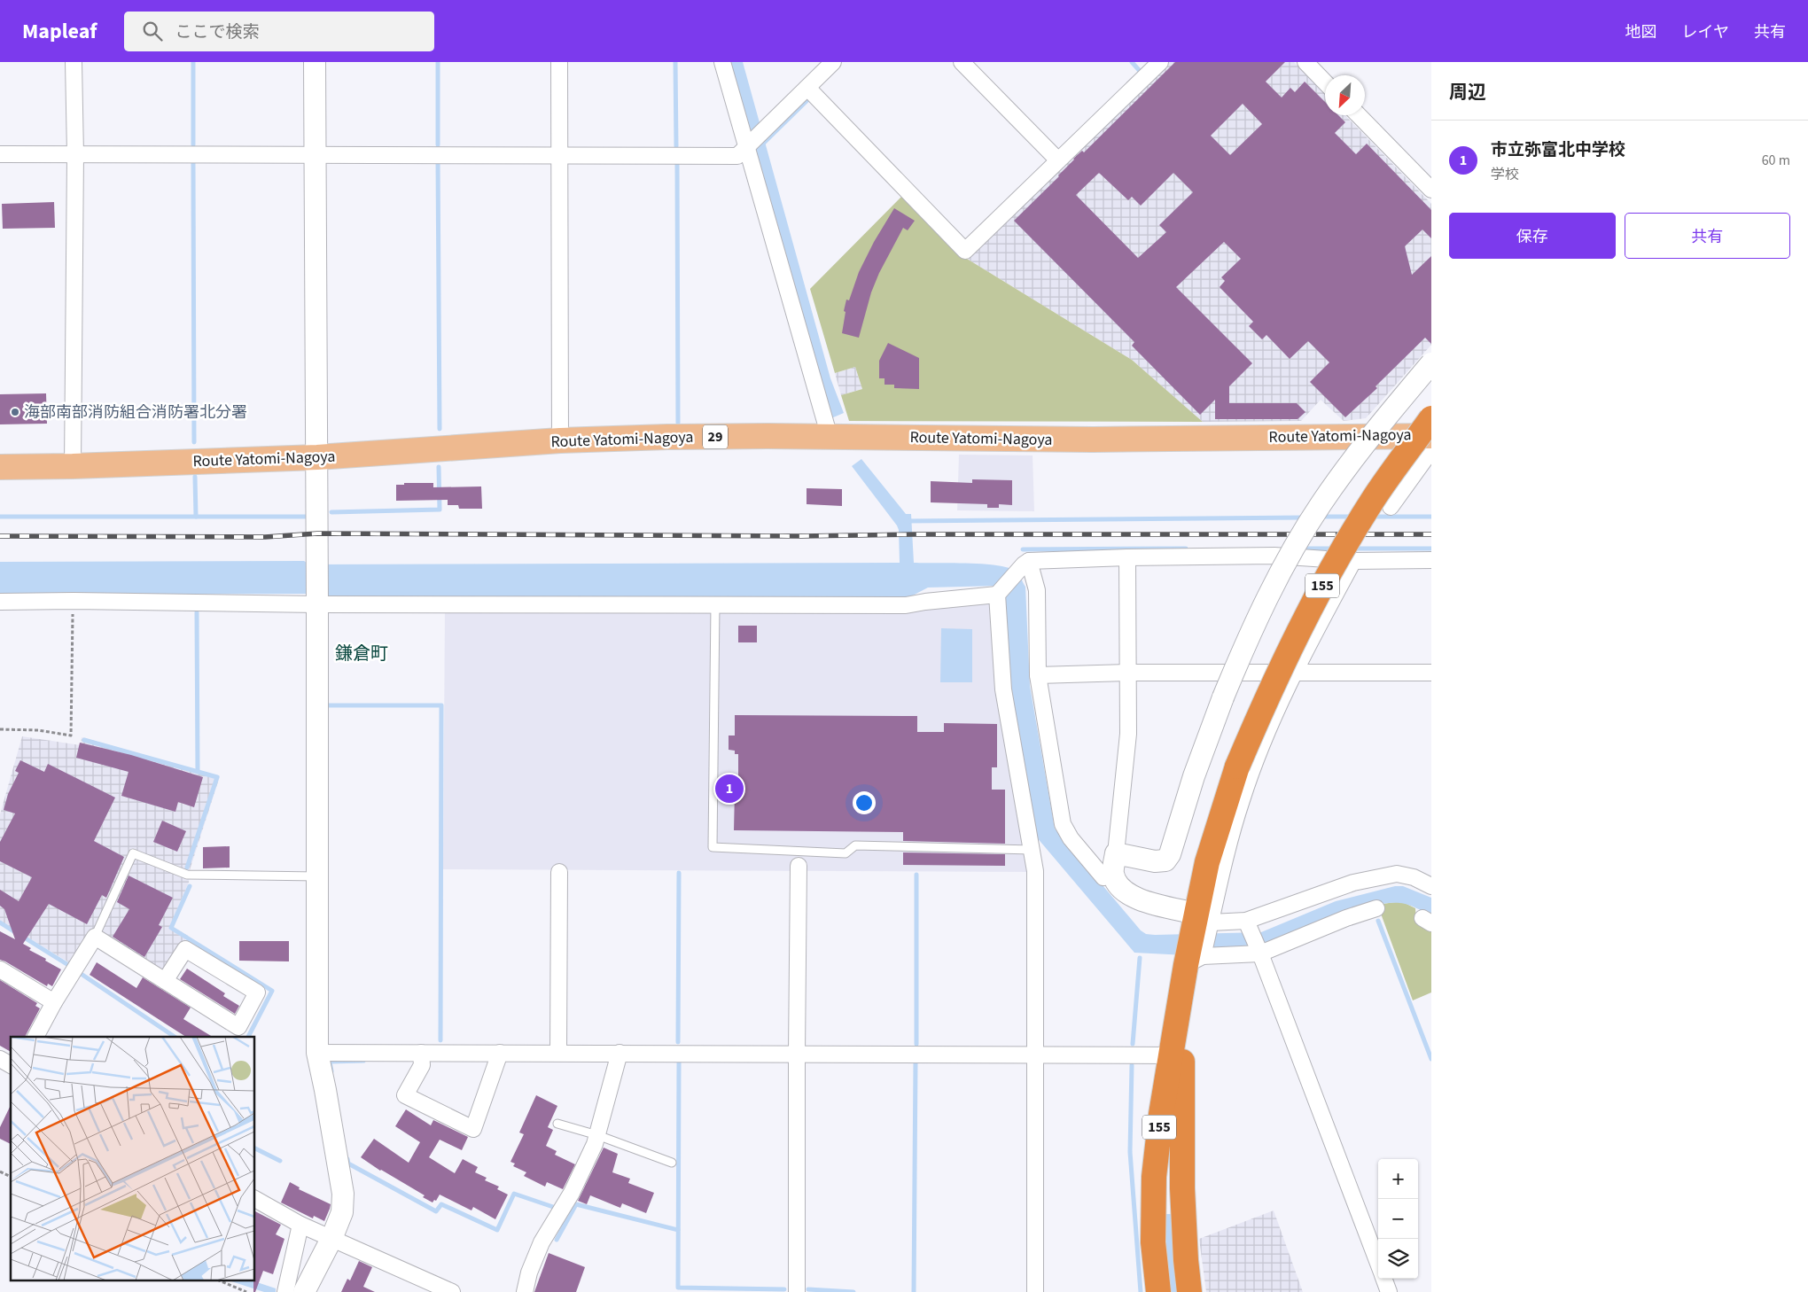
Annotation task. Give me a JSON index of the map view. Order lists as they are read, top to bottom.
{
  "streets": {
    "highway": ["155"],
    "main road": ["Route Yatomi-Nagoya", "29"]
  },
  "districts": ["鎌倉町"],
  "places": ["海部南部消防組合消防署北分署"],
  "north": "bottom left",
  "page": {
    "header": "Mapleaf",
    "search": "ここで検索",
    "nav": ["地図", "レイヤ", "共有"],
    "heading": "周辺",
    "list": [
      {
        "mark": "1",
        "name": "市立弥富北中学校",
        "note": "学校",
        "value": "60 m"
      }
    ],
    "buttons": ["保存", "共有"],
    "pins": "1",
    "map_buttons": ["+", "−"]
  }
}
